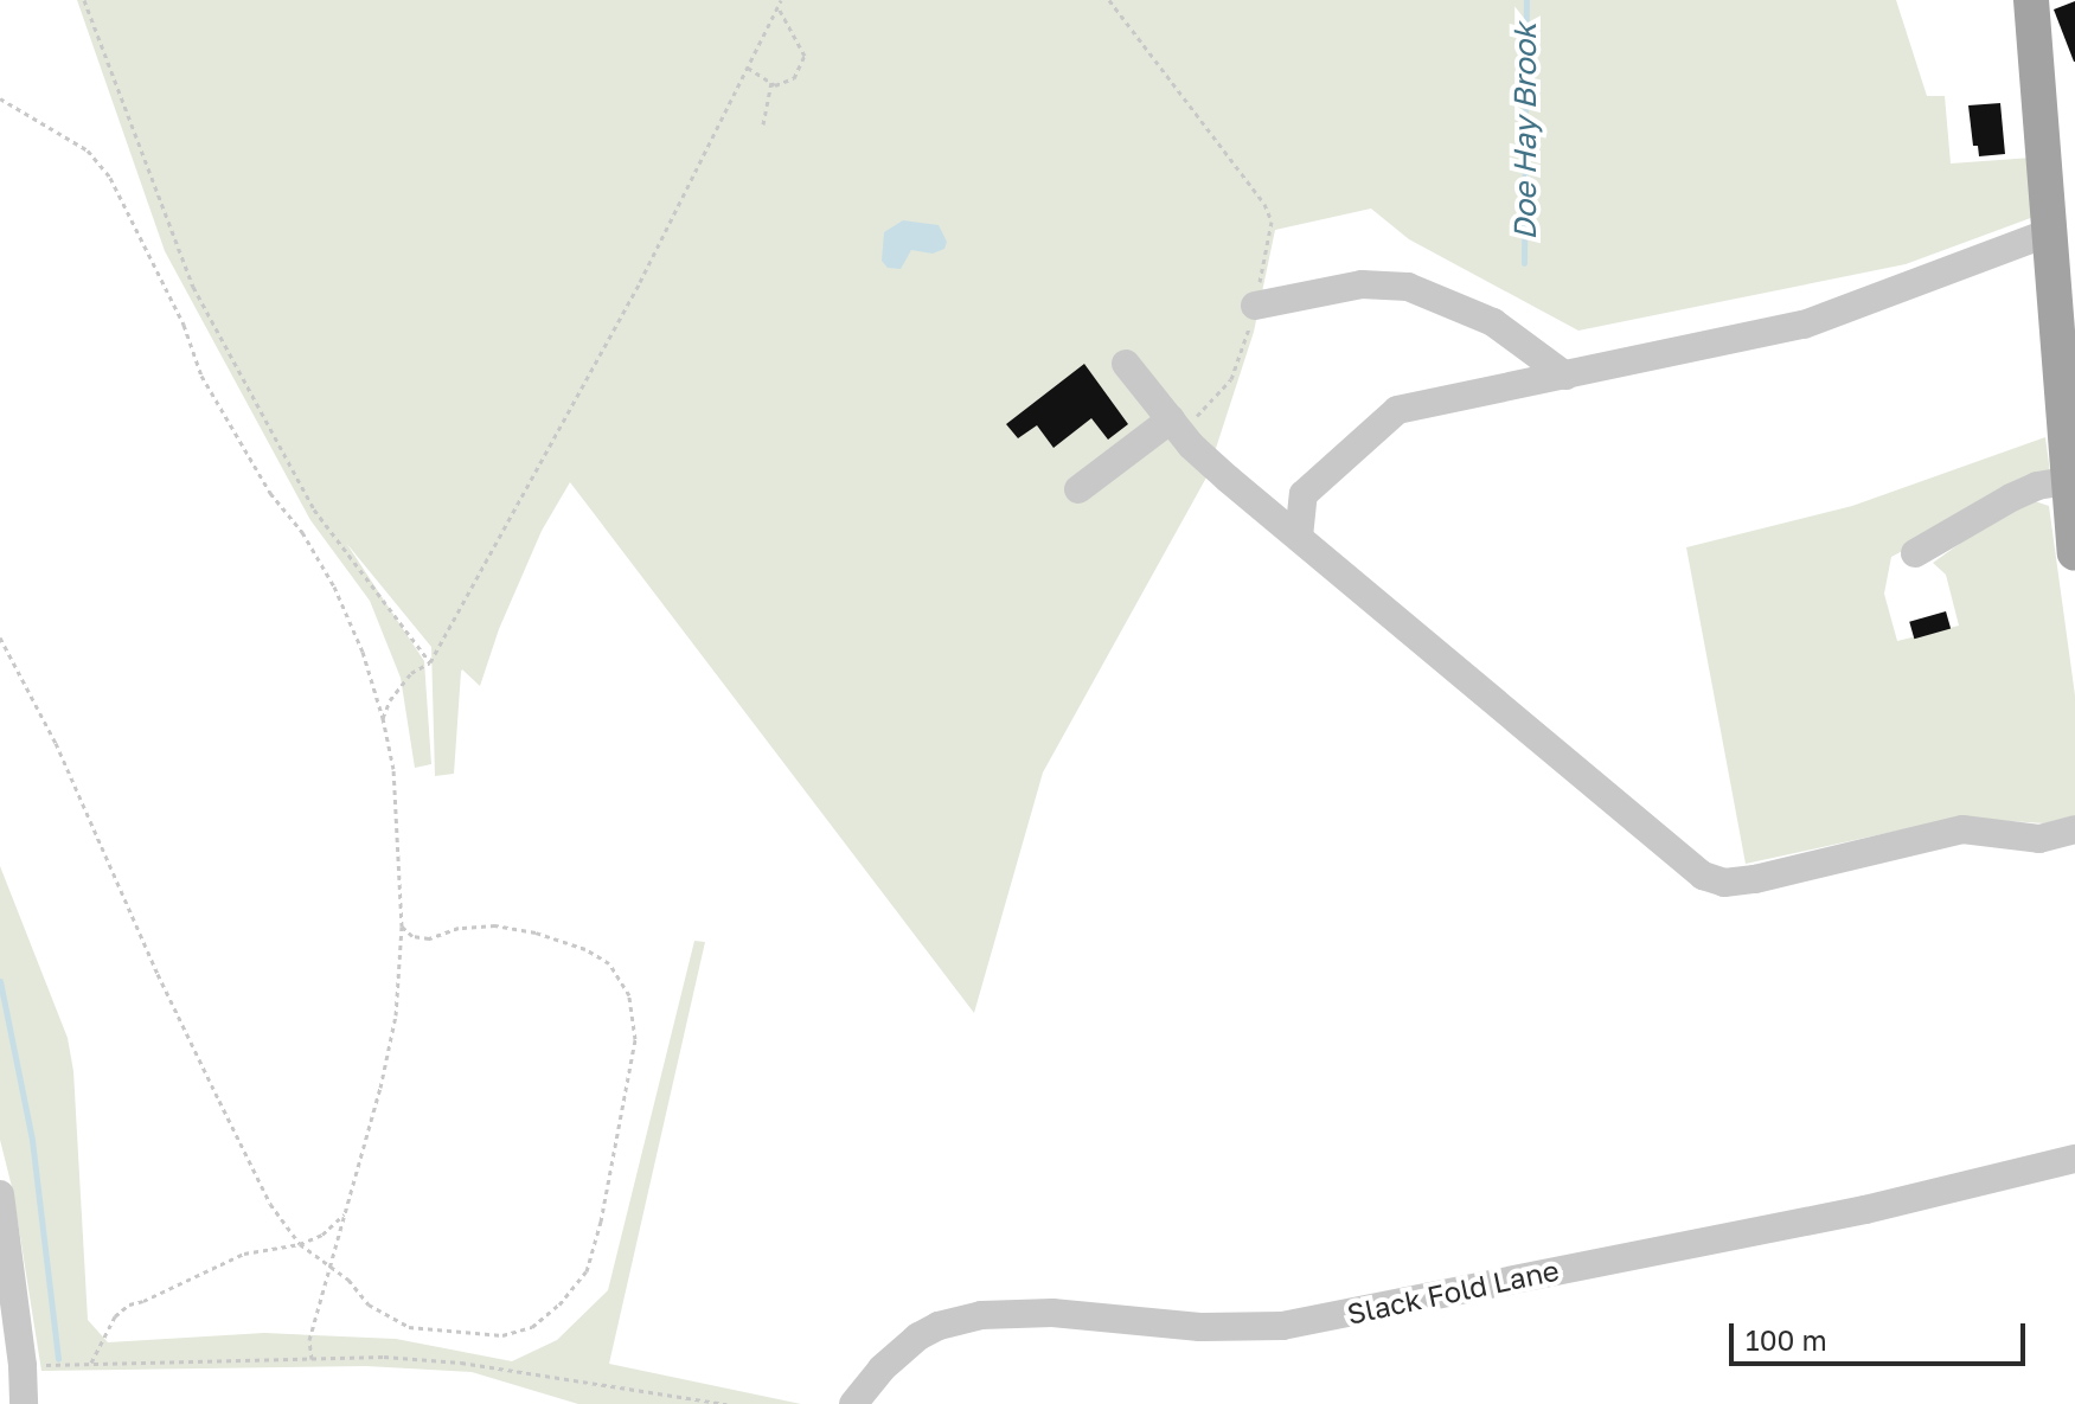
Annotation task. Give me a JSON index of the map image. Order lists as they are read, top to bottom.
{
  "streets": {
    "street": ["Slack Fold Lane"]
  },
  "water": ["Doe Hay Brook"],
  "scale_bar": "100 m"
}
